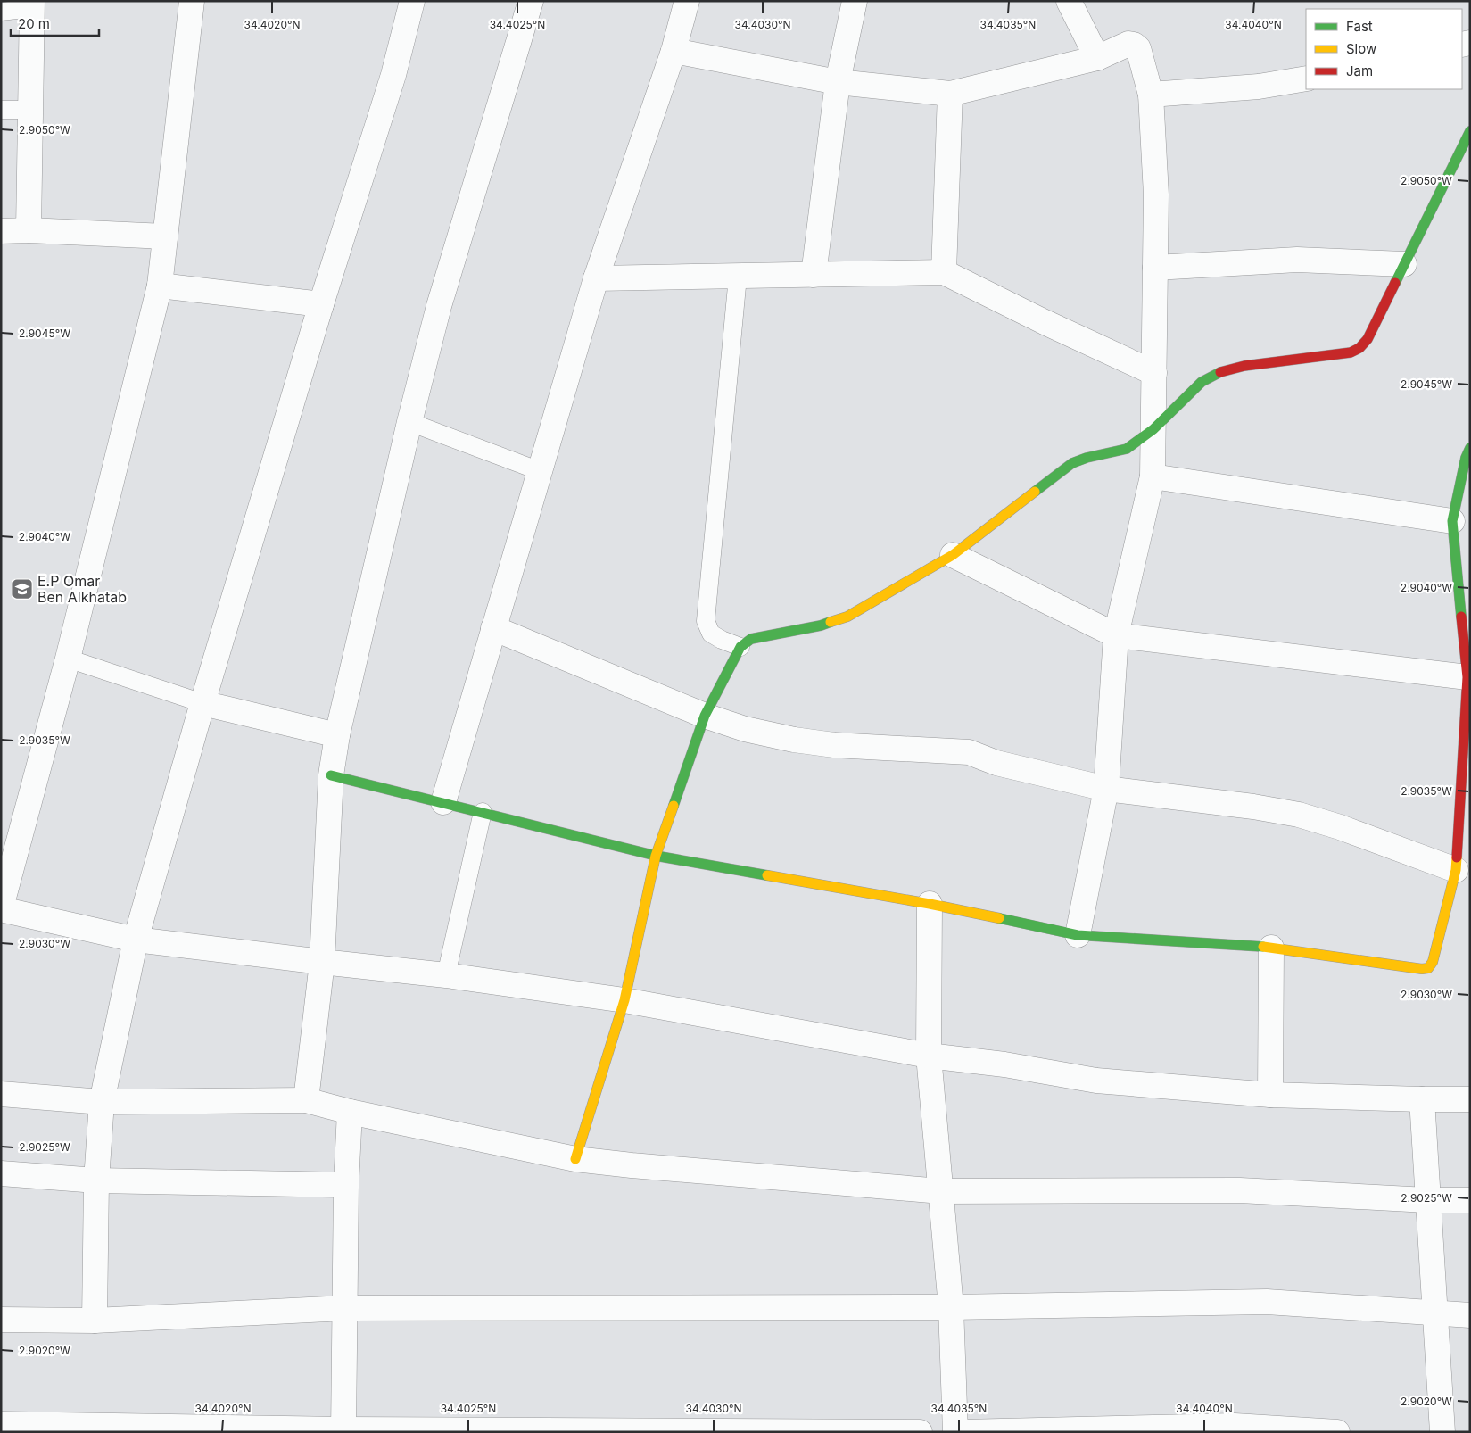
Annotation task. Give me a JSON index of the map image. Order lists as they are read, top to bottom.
{
  "places": {
    "school or university": ["E.P Omar Ben Alkhatab"]
  },
  "legend": ["Fast", "Slow", "Jam"],
  "scale_bar": "20 m",
  "coordinates": [
    "34.4020°N",
    "34.4025°N",
    "34.4030°N",
    "34.4035°N",
    "34.4040°N",
    "2.9050°W",
    "2.9045°W",
    "2.9040°W",
    "2.9035°W",
    "2.9030°W",
    "2.9025°W",
    "2.9020°W"
  ]
}
